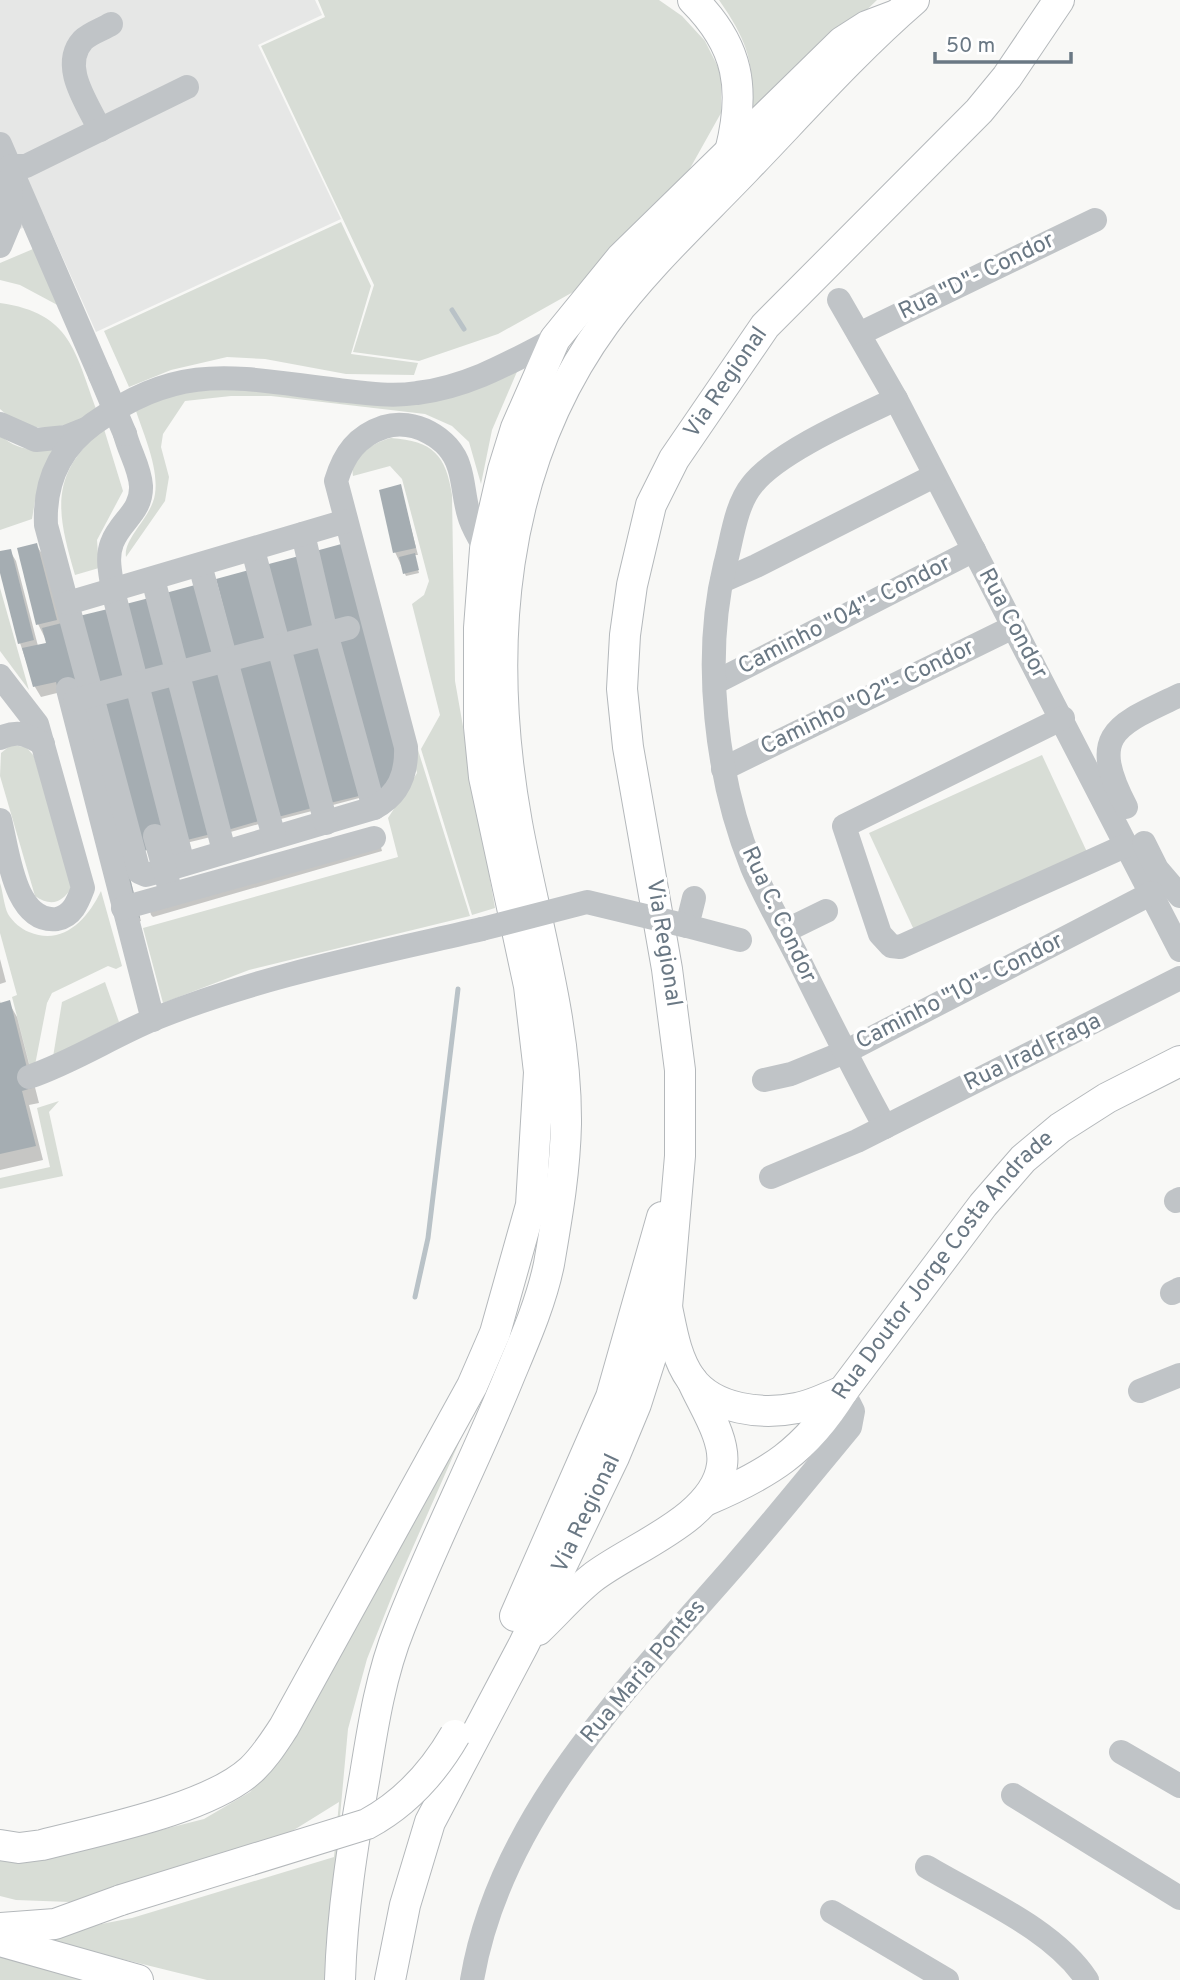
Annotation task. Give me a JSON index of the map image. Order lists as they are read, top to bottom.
{
  "streets": {
    "main road": ["Via Regional", "Rua Doutor Jorge Costa Andrade"],
    "street": [
      "Rua \"D\"- Condor",
      "Caminho \"04\"- Condor",
      "Rua Condor",
      "Caminho \"02\"- Condor",
      "Rua C. Condor",
      "Caminho \"10\"- Condor",
      "Rua Irad Fraga",
      "Rua Maria Pontes"
    ]
  },
  "crossings": [
    ["Rua \"D\"- Condor", "Rua Condor"],
    ["Via Regional", "Rua Doutor Jorge Costa Andrade"],
    ["Caminho \"04\"- Condor", "Rua Condor"],
    ["Caminho \"04\"- Condor", "Rua C. Condor"],
    ["Rua Condor", "Caminho \"02\"- Condor"],
    ["Rua Condor", "Rua C. Condor"],
    ["Rua Condor", "Caminho \"10\"- Condor"],
    ["Caminho \"02\"- Condor", "Rua C. Condor"],
    ["Rua C. Condor", "Caminho \"10\"- Condor"],
    ["Rua C. Condor", "Rua Irad Fraga"],
    ["Rua Doutor Jorge Costa Andrade", "Rua Maria Pontes"]
  ],
  "scale_bar": "50 m"
}
